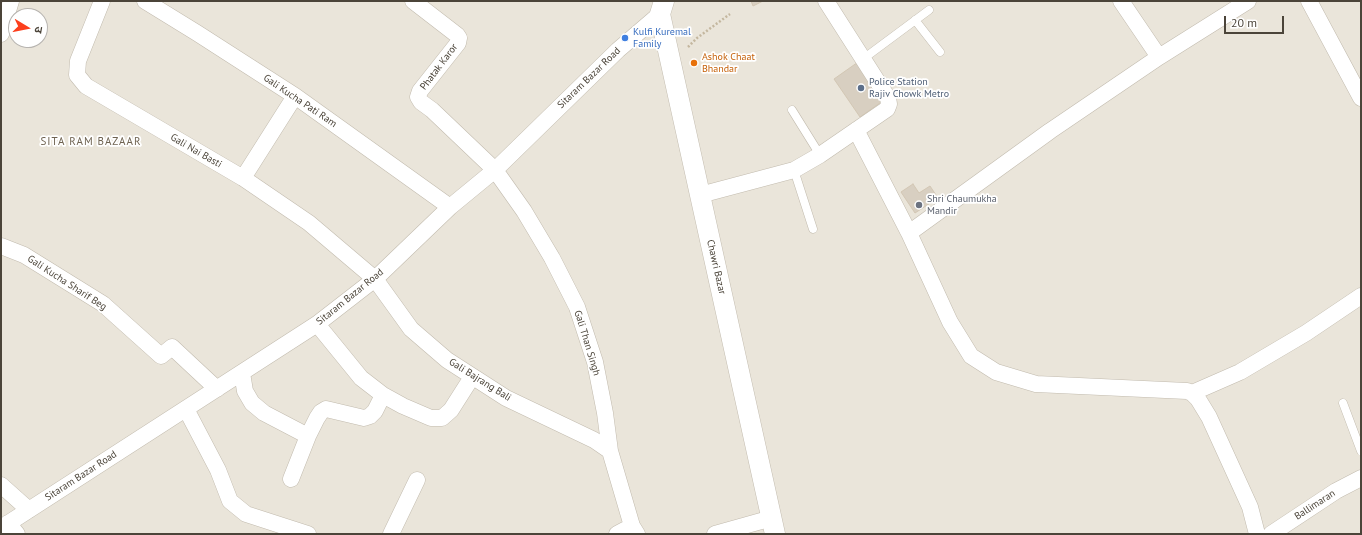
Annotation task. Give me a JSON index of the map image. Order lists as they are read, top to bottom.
{
  "streets": {
    "street": [
      "Phatak Karor",
      "Sitaram Bazar Road",
      "Gali Kucha Pati Ram",
      "Gali Nai Basti",
      "Chawri Bazar",
      "Gali Kucha Sharif Beg",
      "Gali Than Singh",
      "Gali Bajrang Bali",
      "Ballimaran"
    ]
  },
  "crossings": [
    ["Phatak Karor", "Sitaram Bazar Road"],
    ["Phatak Karor", "Gali Than Singh"],
    ["Sitaram Bazar Road", "Gali Kucha Pati Ram"],
    ["Sitaram Bazar Road", "Gali Nai Basti"],
    ["Sitaram Bazar Road", "Chawri Bazar"],
    ["Sitaram Bazar Road", "Gali Kucha Sharif Beg"],
    ["Sitaram Bazar Road", "Gali Than Singh"],
    ["Sitaram Bazar Road", "Gali Bajrang Bali"],
    ["Gali Nai Basti", "Gali Bajrang Bali"],
    ["Gali Than Singh", "Gali Bajrang Bali"]
  ],
  "districts": ["SITA RAM BAZAAR"],
  "places": [
    "Kulfi Kuremal Family",
    "Ashok Chaat Bhandar",
    "Police Station Rajiv Chowk Metro",
    "Shri Chaumukha Mandir"
  ],
  "scale_bar": "20 m",
  "north": "right"
}
